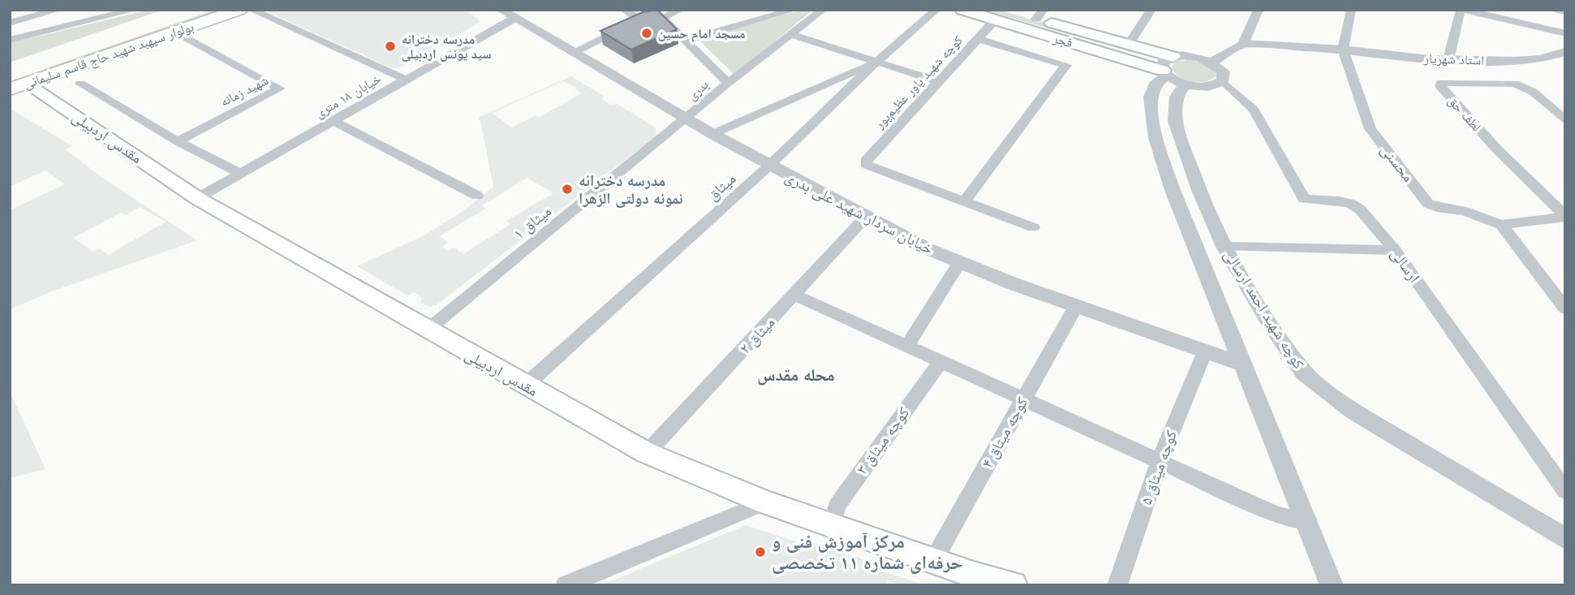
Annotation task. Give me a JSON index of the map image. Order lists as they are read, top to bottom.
{
  "streets": {
    "main road": ["فجر", "بولوار سپهبد شهید حاج قاسم سلیمانی", "مقدس اردبیلی"],
    "street": [
      "استاد شهریار",
      "کوچه شهید یاور عظیم‌پور",
      "بدری",
      "شهید زمانه",
      "خیابان ۱۸ متری",
      "لطف حق",
      "محسنی",
      "میثاق",
      "خیابان سردار شهید علی بدری",
      "میثاق ۱",
      "ارسالی",
      "کوچه شهید احمد ارسالی",
      "میثاق ۲",
      "کوچه میثاق ۴",
      "کوچه میثاق ۳",
      "کوچه میثاق ۵"
    ]
  },
  "crossings": [
    ["فجر", "کوچه شهید یاور عظیم‌پور"],
    ["فجر", "کوچه شهید احمد ارسالی"],
    ["بولوار سپهبد شهید حاج قاسم سلیمانی", "شهید زمانه"],
    ["بولوار سپهبد شهید حاج قاسم سلیمانی", "مقدس اردبیلی"],
    ["استاد شهریار", "محسنی"],
    ["بدری", "خیابان سردار شهید علی بدری"],
    ["بدری", "میثاق ۱"],
    ["خیابان ۱۸ متری", "مقدس اردبیلی"],
    ["خیابان ۱۸ متری", "خیابان سردار شهید علی بدری"],
    ["لطف حق", "محسنی"],
    ["مقدس اردبیلی", "میثاق"],
    ["مقدس اردبیلی", "میثاق ۱"],
    ["مقدس اردبیلی", "میثاق ۲"],
    ["مقدس اردبیلی", "کوچه میثاق ۴"],
    ["مقدس اردبیلی", "کوچه میثاق ۳"],
    ["میثاق", "خیابان سردار شهید علی بدری"],
    ["خیابان سردار شهید علی بدری", "میثاق ۱"],
    ["خیابان سردار شهید علی بدری", "کوچه شهید احمد ارسالی"],
    ["خیابان سردار شهید علی بدری", "میثاق ۲"],
    ["خیابان سردار شهید علی بدری", "کوچه میثاق ۴"],
    ["خیابان سردار شهید علی بدری", "کوچه میثاق ۵"]
  ],
  "districts": ["محله مقدس"],
  "places": [
    "مسجد امام حسین",
    "مدرسه دخترانه سید یونس اردبیلی",
    "مدرسه دخترانه نمونه دولتی الزهرا",
    "مرکز آموزش فنی و حرفه‌ای شماره ۱۱ تخصصی"
  ]
}
